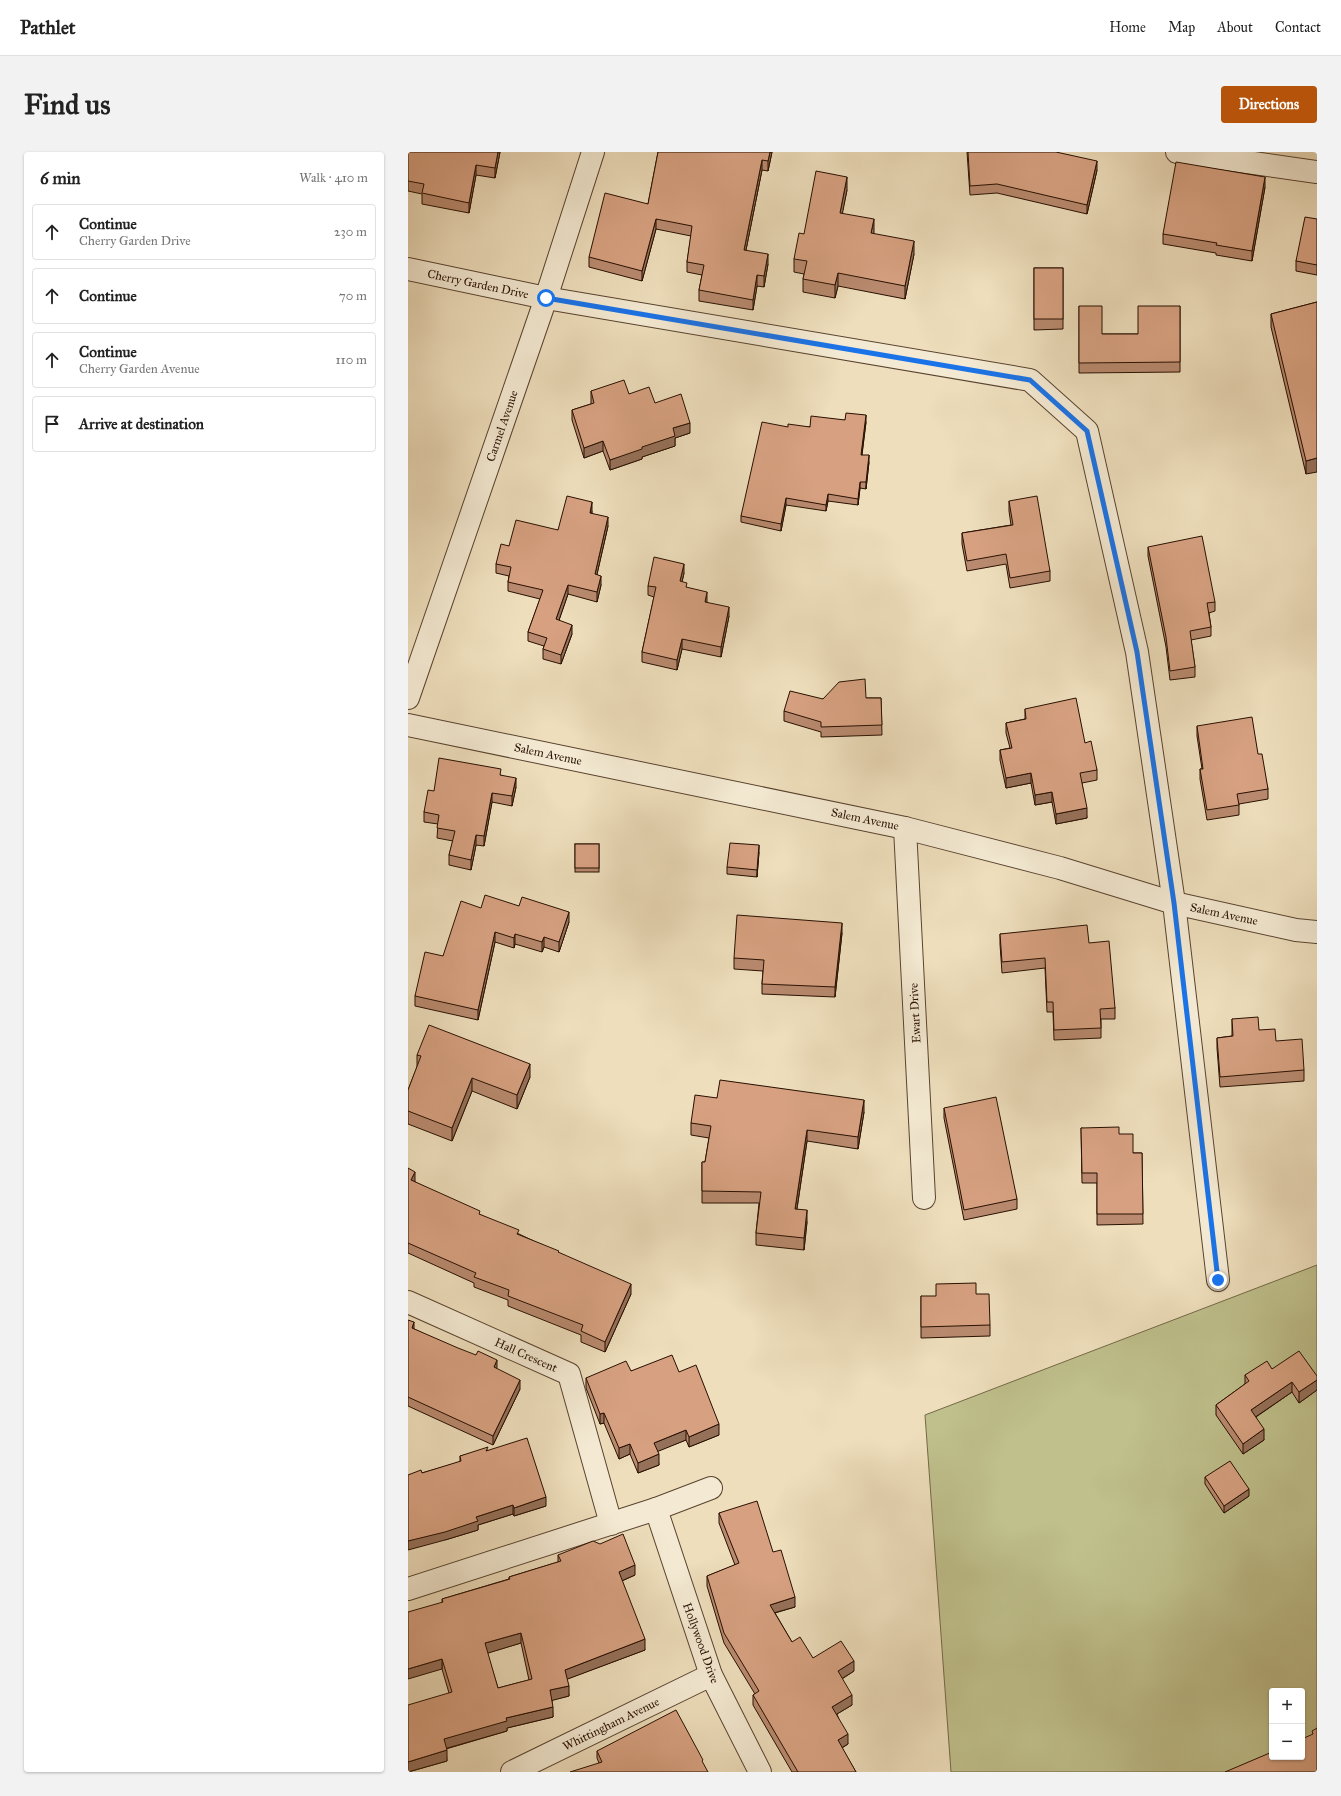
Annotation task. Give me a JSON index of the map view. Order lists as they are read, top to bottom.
{
  "streets": {
    "street": [
      "Cherry Garden Drive",
      "Carmel Avenue",
      "Salem Avenue",
      "Ewart Drive",
      "Hall Crescent",
      "Hollywood Drive",
      "Whittingham Avenue"
    ]
  },
  "crossings": [
    ["Cherry Garden Drive", "Carmel Avenue"],
    ["Cherry Garden Drive", "Salem Avenue"],
    ["Salem Avenue", "Ewart Drive"],
    ["Hollywood Drive", "Whittingham Avenue"]
  ],
  "page": {
    "header": "Pathlet",
    "nav": [
      "Home",
      "Map",
      "About",
      "Contact"
    ],
    "buttons": "Directions",
    "title": "Find us",
    "heading": ["6 min", "Walk · 410 m"],
    "list": [
      ["Continue", "Cherry Garden Drive", "230 m"],
      ["Continue", "70 m"],
      ["Continue", "Cherry Garden Avenue", "110 m"],
      "Arrive at destination"
    ],
    "map_buttons": ["+", "−"]
  }
}
